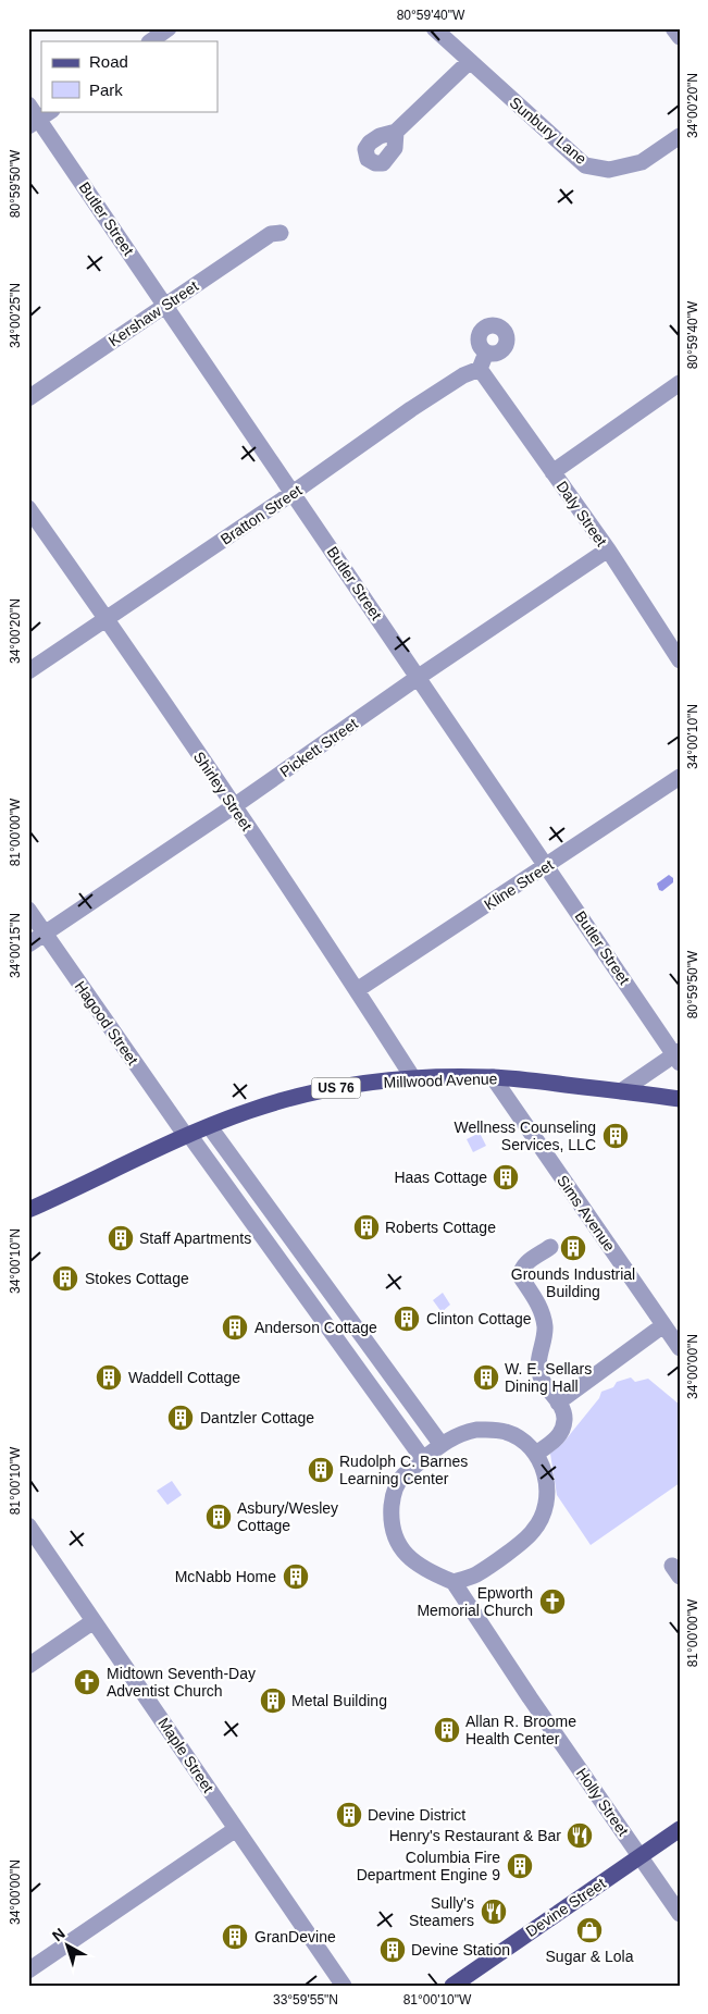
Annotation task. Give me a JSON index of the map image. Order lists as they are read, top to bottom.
{
  "streets": {
    "main road": ["Millwood Avenue", "US 76", "Devine Street"],
    "street": [
      "Sunbury Lane",
      "Butler Street",
      "Kershaw Street",
      "Daly Street",
      "Bratton Street",
      "Pickett Street",
      "Shirley Street",
      "Kline Street",
      "Hagood Street",
      "Sims Avenue",
      "Maple Street",
      "Holly Street"
    ]
  },
  "crossings": [
    ["Butler Street", "Kershaw Street"],
    ["Butler Street", "Bratton Street"],
    ["Butler Street", "Pickett Street"],
    ["Butler Street", "Kline Street"],
    ["Daly Street", "Bratton Street"],
    ["Daly Street", "Pickett Street"],
    ["Bratton Street", "Shirley Street"],
    ["Pickett Street", "Shirley Street"],
    ["Pickett Street", "Hagood Street"],
    ["Shirley Street", "Kline Street"],
    ["Shirley Street", "Millwood Avenue"],
    ["Hagood Street", "Millwood Avenue"],
    ["Hagood Street", "Holly Street"],
    ["Millwood Avenue", "Sims Avenue"],
    ["Holly Street", "Devine Street"]
  ],
  "places": {
    "building": [
      "Wellness Counseling Services, LLC",
      "Haas Cottage",
      "Roberts Cottage",
      "Staff Apartments",
      "Grounds Industrial Building",
      "Stokes Cottage",
      "Clinton Cottage",
      "Anderson Cottage",
      "Waddell Cottage",
      "W. E. Sellars Dining Hall",
      "Dantzler Cottage",
      "Rudolph C. Barnes Learning Center",
      "Asbury/Wesley Cottage",
      "McNabb Home",
      "Metal Building",
      "Allan R. Broome Health Center",
      "Devine District",
      "Columbia Fire Department Engine 9",
      "GranDevine",
      "Devine Station"
    ],
    "church": ["Epworth Memorial Church", "Midtown Seventh-Day Adventist Church"],
    "restaurant": ["Henry's Restaurant & Bar", "Sully's Steamers"],
    "shop": ["Sugar & Lola"]
  },
  "legend": ["Road", "Park"],
  "north": "top left",
  "coordinates": [
    "80°59'40\"W",
    "34°00'20\"N",
    "80°59'50\"W",
    "34°00'25\"N",
    "34°00'10\"N",
    "81°00'00\"W",
    "34°00'15\"N",
    "34°00'00\"N",
    "81°00'10\"W",
    "33°59'55\"N"
  ]
}
